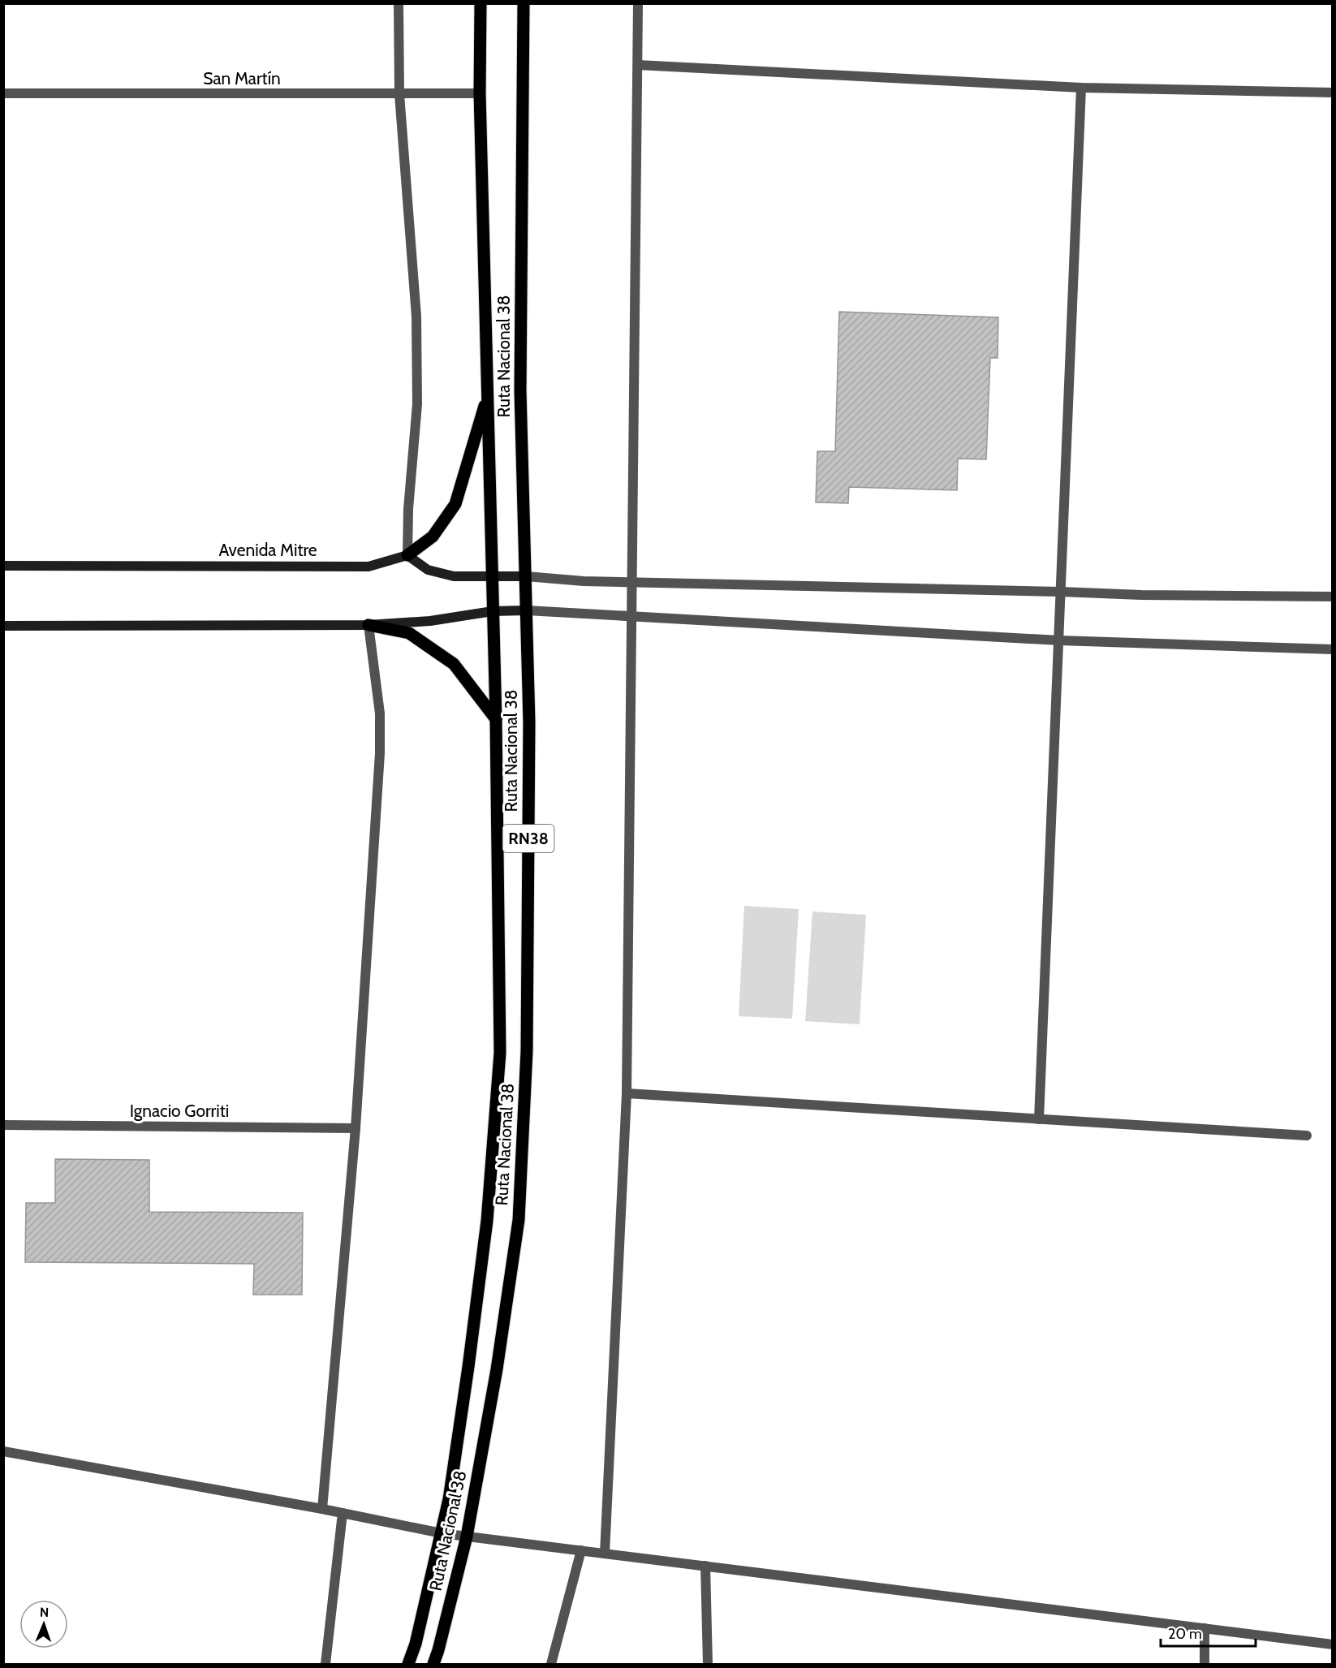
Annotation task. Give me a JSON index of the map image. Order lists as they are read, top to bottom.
{
  "streets": {
    "main road": ["Ruta Nacional 38", "Avenida Mitre", "RN38"],
    "street": ["San Martín", "Ignacio Gorriti"]
  },
  "crossings": [
    ["San Martín", "Ruta Nacional 38"]
  ],
  "scale_bar": "20 m",
  "north": "top"
}
